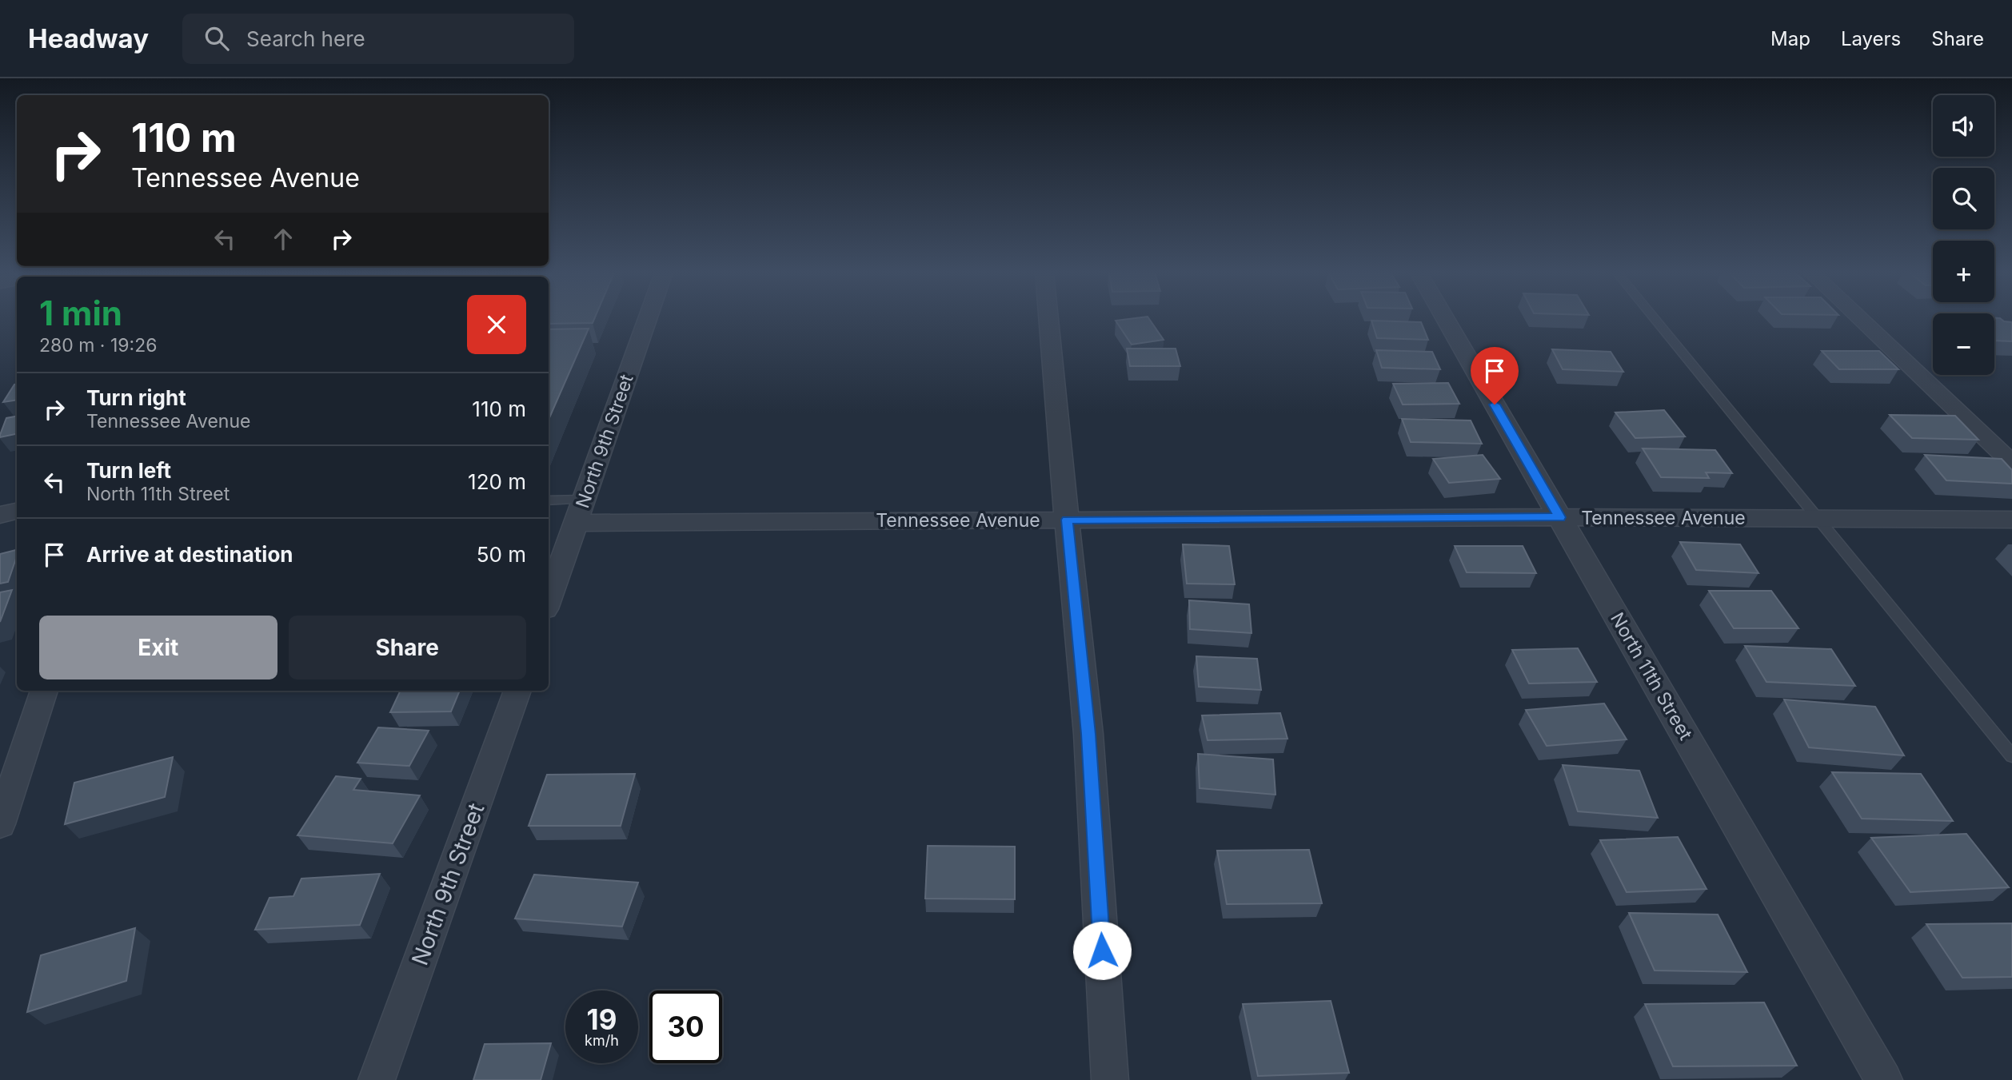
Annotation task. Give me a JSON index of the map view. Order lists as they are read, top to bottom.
{
  "streets": {
    "street": ["North 9th Street", "Tennessee Avenue", "North 11th Street"]
  },
  "crossings": [
    ["North 9th Street", "Tennessee Avenue"],
    ["Tennessee Avenue", "North 11th Street"]
  ],
  "page": {
    "header": "Headway",
    "search": "Search here",
    "nav": ["Map", "Layers", "Share"],
    "map_buttons": ["+", "−"],
    "turn": ["110 m", "Tennessee Avenue"],
    "heading": ["1 min", "280 m · 19:26"],
    "list": [
      {
        "name": "Turn right",
        "note": "Tennessee Avenue",
        "value": "110 m"
      },
      {
        "name": "Turn left",
        "note": "North 11th Street",
        "value": "120 m"
      },
      {
        "name": "Arrive at destination",
        "value": "50 m"
      }
    ],
    "buttons": ["Exit", "Share"],
    "speed": "19 km/h",
    "limit": "30"
  }
}
